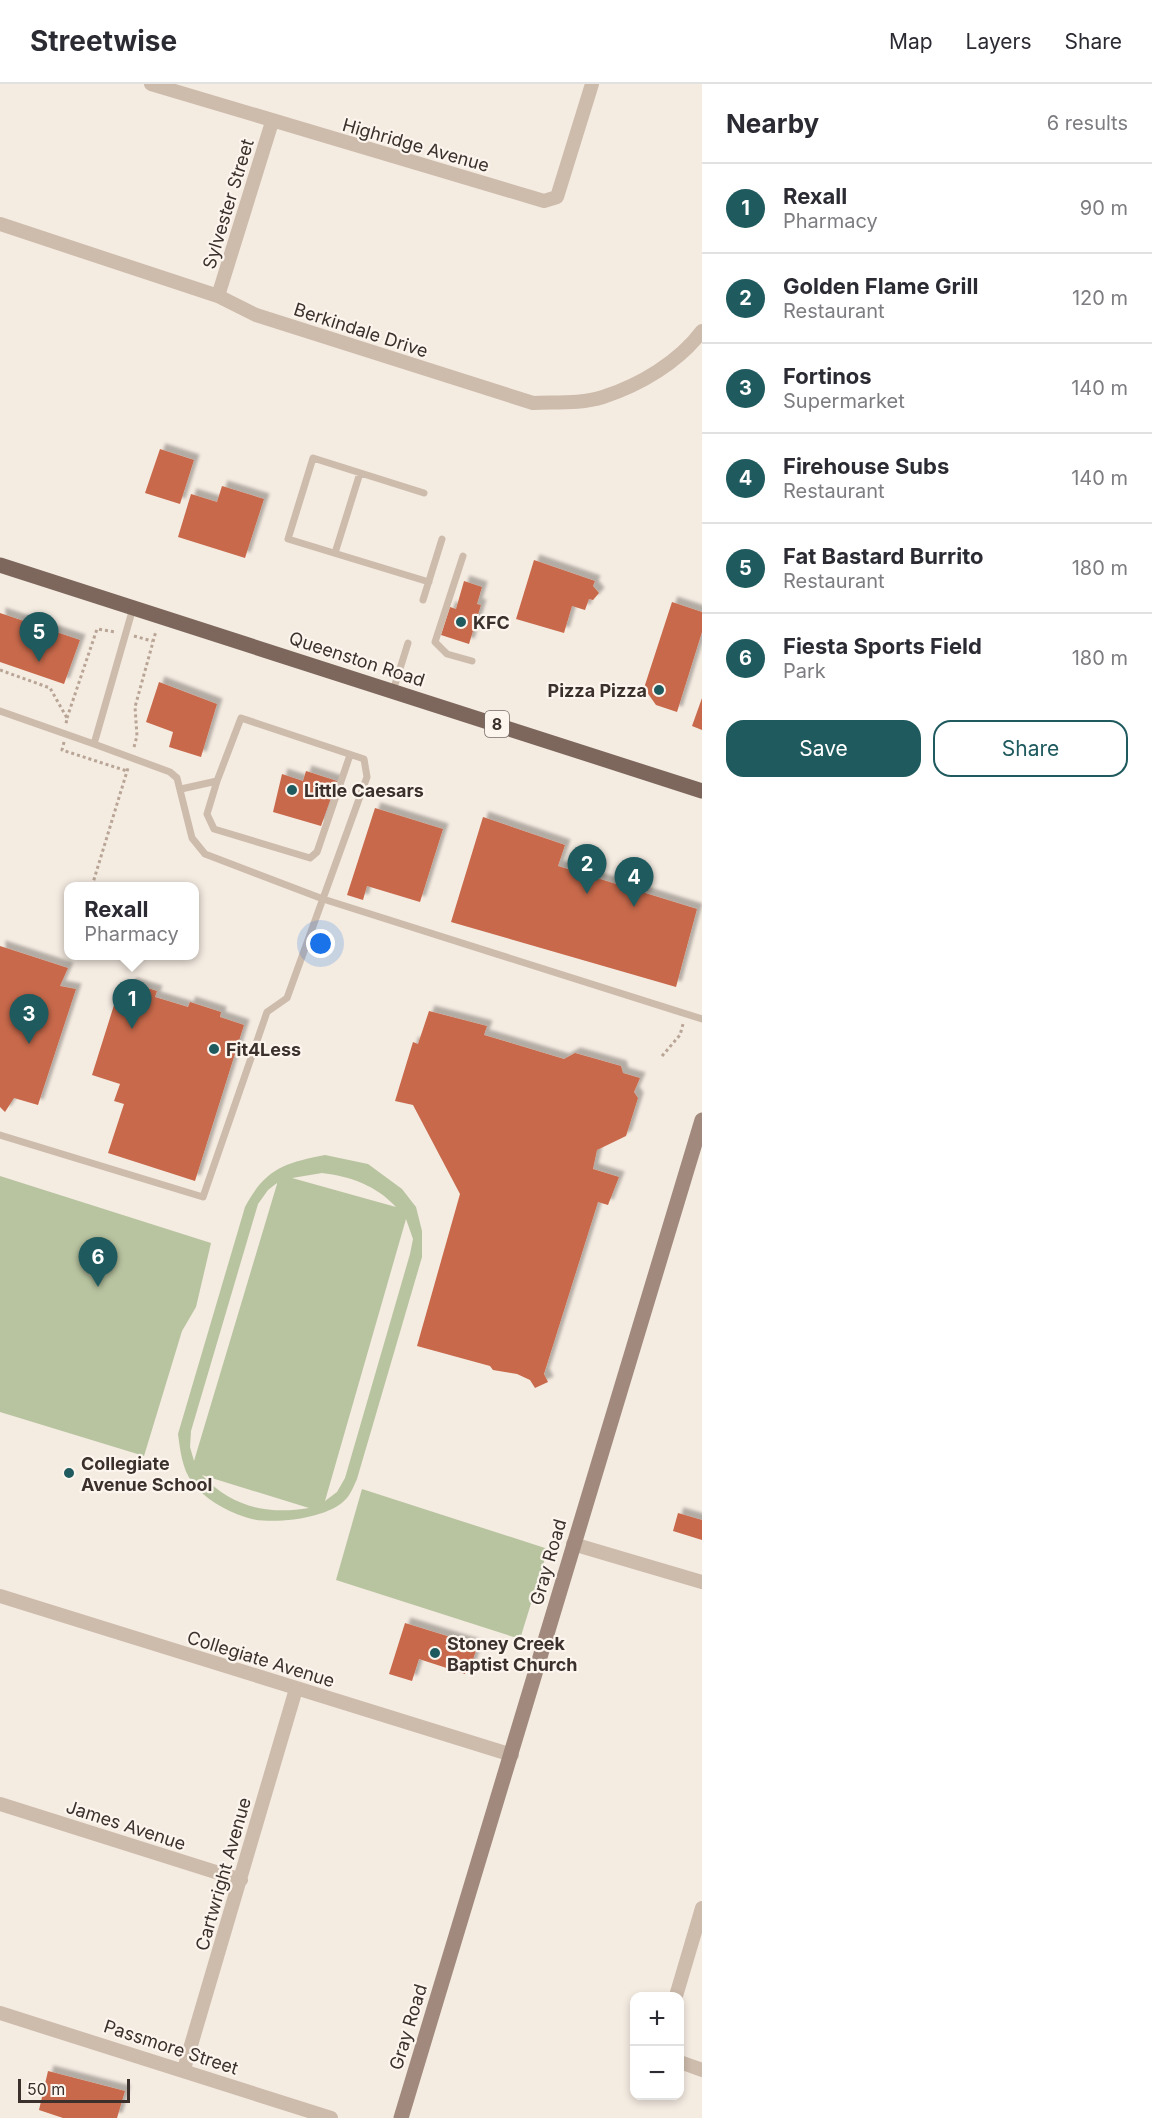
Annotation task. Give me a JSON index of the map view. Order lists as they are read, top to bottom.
{
  "streets": {
    "main road": ["Queenston Road", "8", "Gray Road"],
    "street": [
      "Highridge Avenue",
      "Sylvester Street",
      "Berkindale Drive",
      "Collegiate Avenue",
      "James Avenue",
      "Cartwright Avenue",
      "Passmore Street"
    ]
  },
  "crossings": [
    ["Highridge Avenue", "Sylvester Street"],
    ["Sylvester Street", "Berkindale Drive"],
    ["Gray Road", "Collegiate Avenue"],
    ["Collegiate Avenue", "Cartwright Avenue"],
    ["James Avenue", "Cartwright Avenue"],
    ["Cartwright Avenue", "Passmore Street"]
  ],
  "places": [
    "KFC",
    "Pizza Pizza",
    "Little Caesars",
    "Fit4Less",
    "Collegiate Avenue School",
    "Stoney Creek Baptist Church"
  ],
  "scale_bar": "50 m",
  "page": {
    "header": "Streetwise",
    "nav": ["Map", "Layers", "Share"],
    "heading": ["Nearby", "6 results"],
    "list": [
      {
        "mark": "1",
        "name": "Rexall",
        "note": "Pharmacy",
        "value": "90 m"
      },
      {
        "mark": "2",
        "name": "Golden Flame Grill",
        "note": "Restaurant",
        "value": "120 m"
      },
      {
        "mark": "3",
        "name": "Fortinos",
        "note": "Supermarket",
        "value": "140 m"
      },
      {
        "mark": "4",
        "name": "Firehouse Subs",
        "note": "Restaurant",
        "value": "140 m"
      },
      {
        "mark": "5",
        "name": "Fat Bastard Burrito",
        "note": "Restaurant",
        "value": "180 m"
      },
      {
        "mark": "6",
        "name": "Fiesta Sports Field",
        "note": "Park",
        "value": "180 m"
      }
    ],
    "pins": [
      "5",
      "2",
      "4",
      "1",
      "3",
      "6"
    ],
    "buttons": ["Save", "Share"],
    "popup": ["Rexall", "Pharmacy"],
    "map_buttons": ["+", "−"],
    "scale": "50 m"
  }
}
